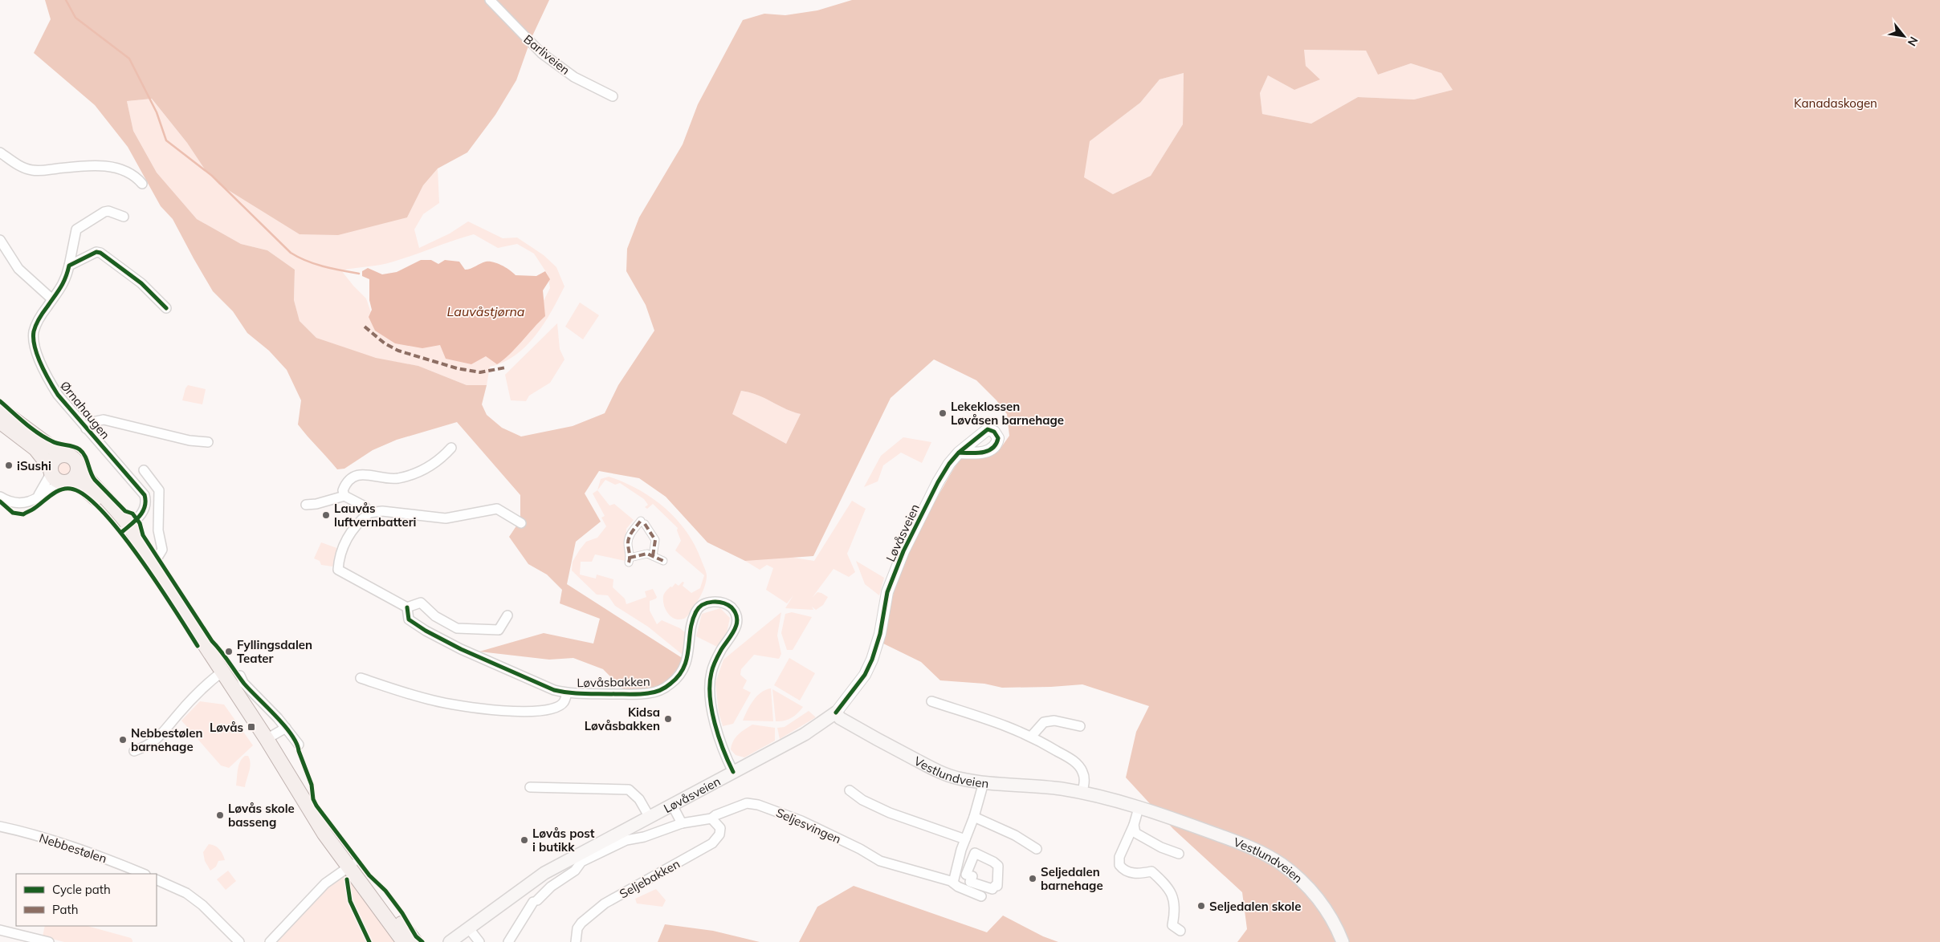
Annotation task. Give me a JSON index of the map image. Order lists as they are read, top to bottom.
{
  "streets": {
    "main road": ["Løvåsveien", "Vestlundveien"],
    "street": [
      "Barliveien",
      "Ørnahaugen",
      "Løvåsbakken",
      "Seljesvingen",
      "Nebbestølen",
      "Seljebakken"
    ]
  },
  "crossings": [
    ["Løvåsveien", "Løvåsbakken"],
    ["Løvåsveien", "Vestlundveien"],
    ["Løvåsveien", "Seljesvingen"],
    ["Seljesvingen", "Seljebakken"]
  ],
  "water": ["Lauvåstjørna"],
  "parks": ["Kanadaskogen"],
  "places": {
    "other": [
      "Lekeklossen Løvåsen barnehage",
      "iSushi",
      "Lauvås luftvernbatteri",
      "Fyllingsdalen Teater",
      "Kidsa Løvåsbakken",
      "Nebbestølen barnehage",
      "Løvås skole basseng",
      "Løvås post i butikk",
      "Seljedalen barnehage",
      "Seljedalen skole"
    ],
    "transit": ["Løvås"]
  },
  "legend": ["Cycle path", "Path"],
  "north": "bottom right"
}
